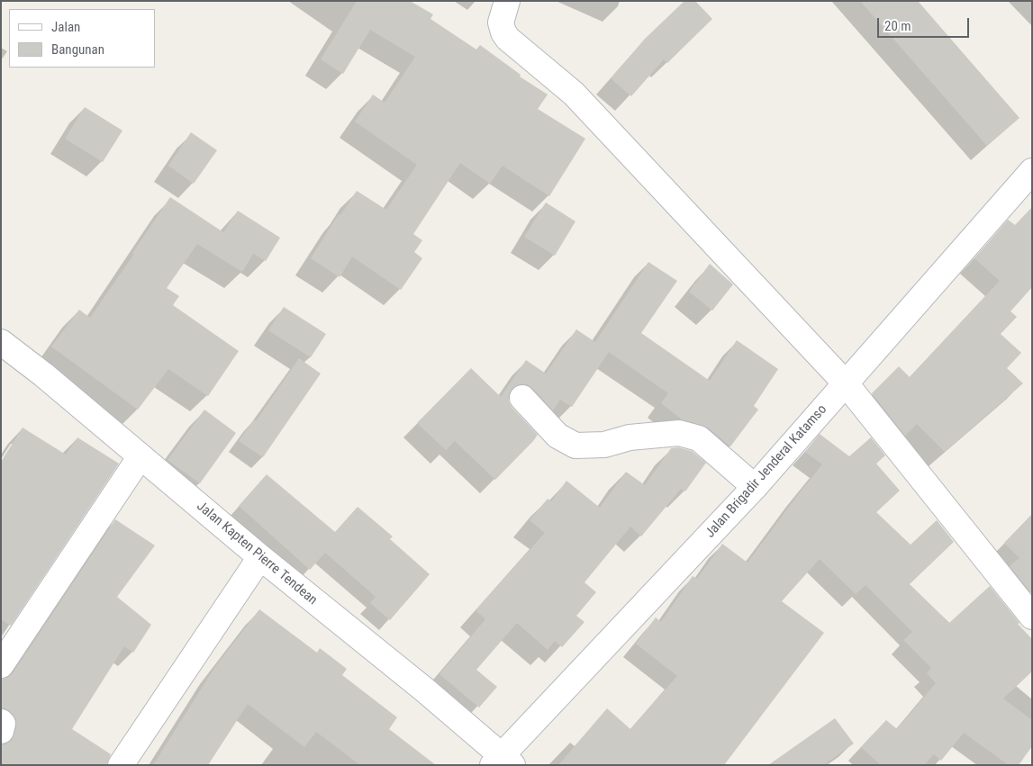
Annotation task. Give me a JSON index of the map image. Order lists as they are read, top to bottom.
{
  "streets": {
    "street": ["Jalan Brigadir Jenderal Katamso", "Jalan Kapten Pierre Tendean"]
  },
  "crossings": [
    ["Jalan Brigadir Jenderal Katamso", "Jalan Kapten Pierre Tendean"]
  ],
  "legend": ["Jalan", "Bangunan"],
  "scale_bar": "20 m"
}
